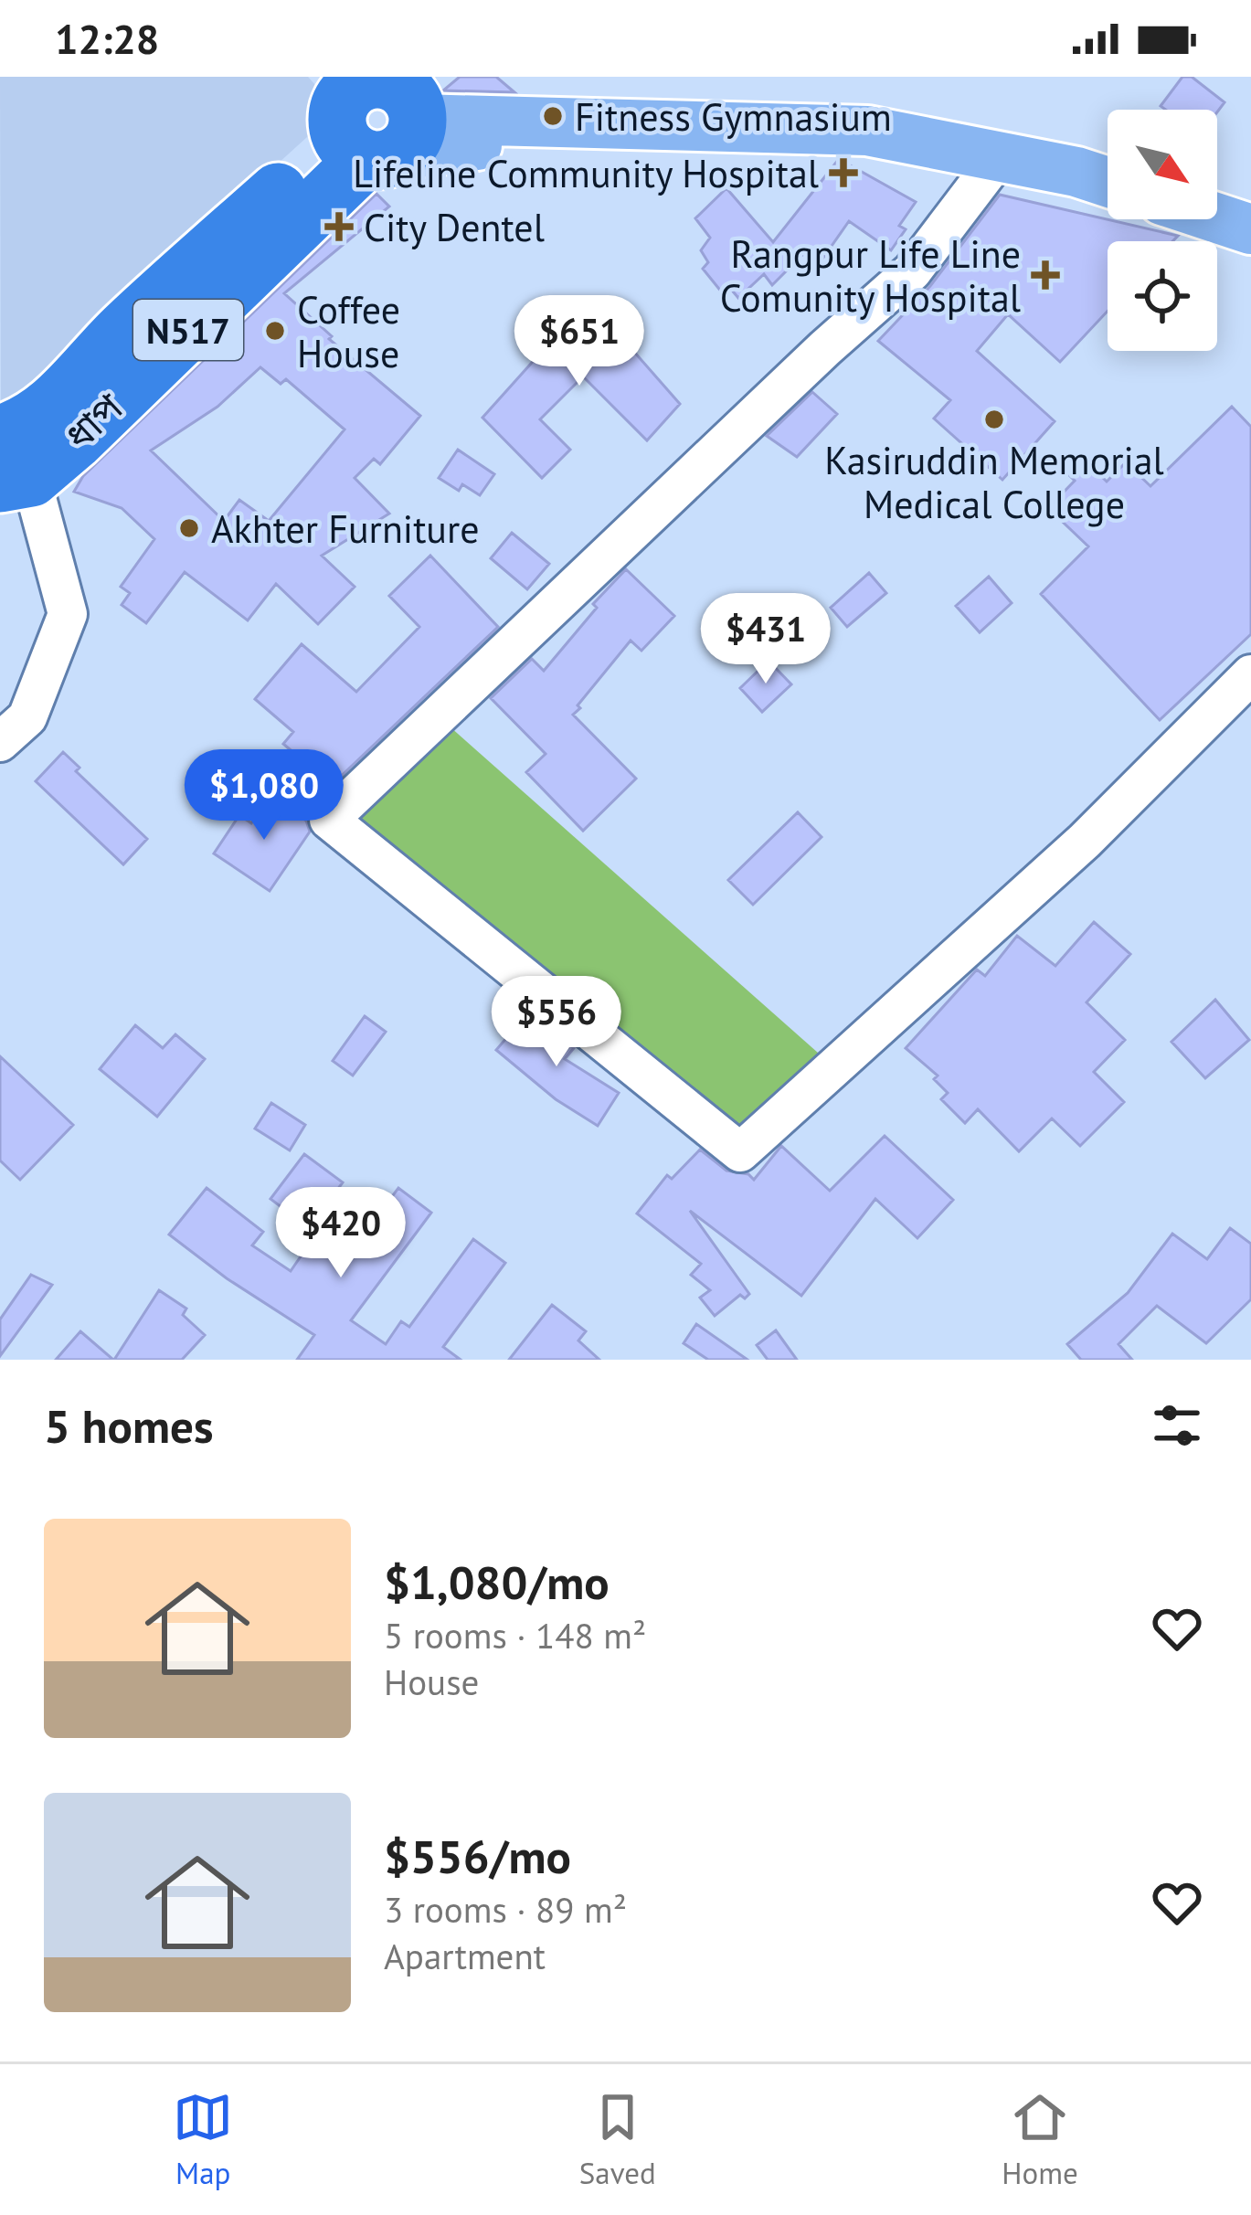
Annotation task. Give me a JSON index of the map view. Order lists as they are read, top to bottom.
{
  "streets": {
    "highway": ["N517", "ধাপ"]
  },
  "places": {
    "other": [
      "Fitness Gymnasium",
      "Coffee House",
      "Kasiruddin Memorial Medical College",
      "Akhter Furniture"
    ],
    "health": ["Lifeline Community Hospital", "City Dentel", "Rangpur Life Line Comunity Hospital"]
  },
  "north": "bottom right",
  "page": {
    "status": "12:28",
    "price": [
      "$651",
      "$431",
      "$1,080",
      "$556",
      "$420"
    ],
    "heading": "5 homes",
    "list": [
      {
        "name": "$1,080/mo",
        "note": "5 rooms · 148 m² · House"
      },
      {
        "name": "$556/mo",
        "note": "3 rooms · 89 m² · Apartment"
      }
    ],
    "tabs": ["Map", "Saved", "Home"]
  }
}
